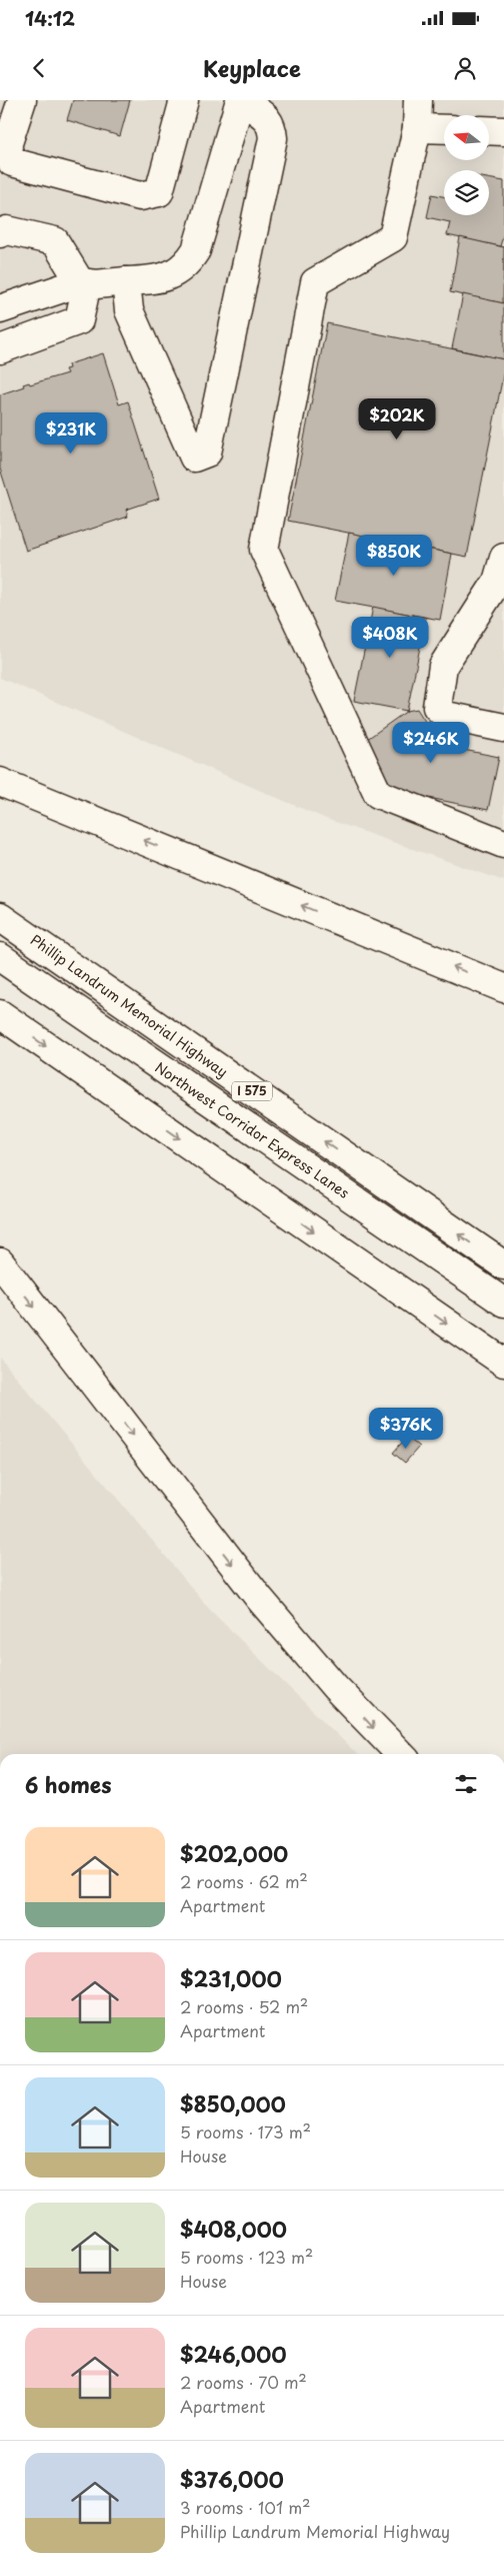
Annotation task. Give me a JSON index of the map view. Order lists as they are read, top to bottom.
{
  "streets": {
    "main road": ["Phillip Landrum Memorial Highway", "I 575", "Northwest Corridor Express Lanes"]
  },
  "north": "left",
  "page": {
    "status": "14:12",
    "header": "Keyplace",
    "price": [
      "$202K",
      "$231K",
      "$850K",
      "$408K",
      "$246K",
      "$376K"
    ],
    "heading": "6 homes",
    "list": [
      {
        "name": "$202,000",
        "note": "2 rooms · 62 m² · Apartment"
      },
      {
        "name": "$231,000",
        "note": "2 rooms · 52 m² · Apartment"
      },
      {
        "name": "$850,000",
        "note": "5 rooms · 173 m² · House"
      },
      {
        "name": "$408,000",
        "note": "5 rooms · 123 m² · House"
      },
      {
        "name": "$246,000",
        "note": "2 rooms · 70 m² · Apartment"
      },
      {
        "name": "$376,000",
        "note": "3 rooms · 101 m² · Phillip Landrum Memorial Highway"
      }
    ]
  }
}
